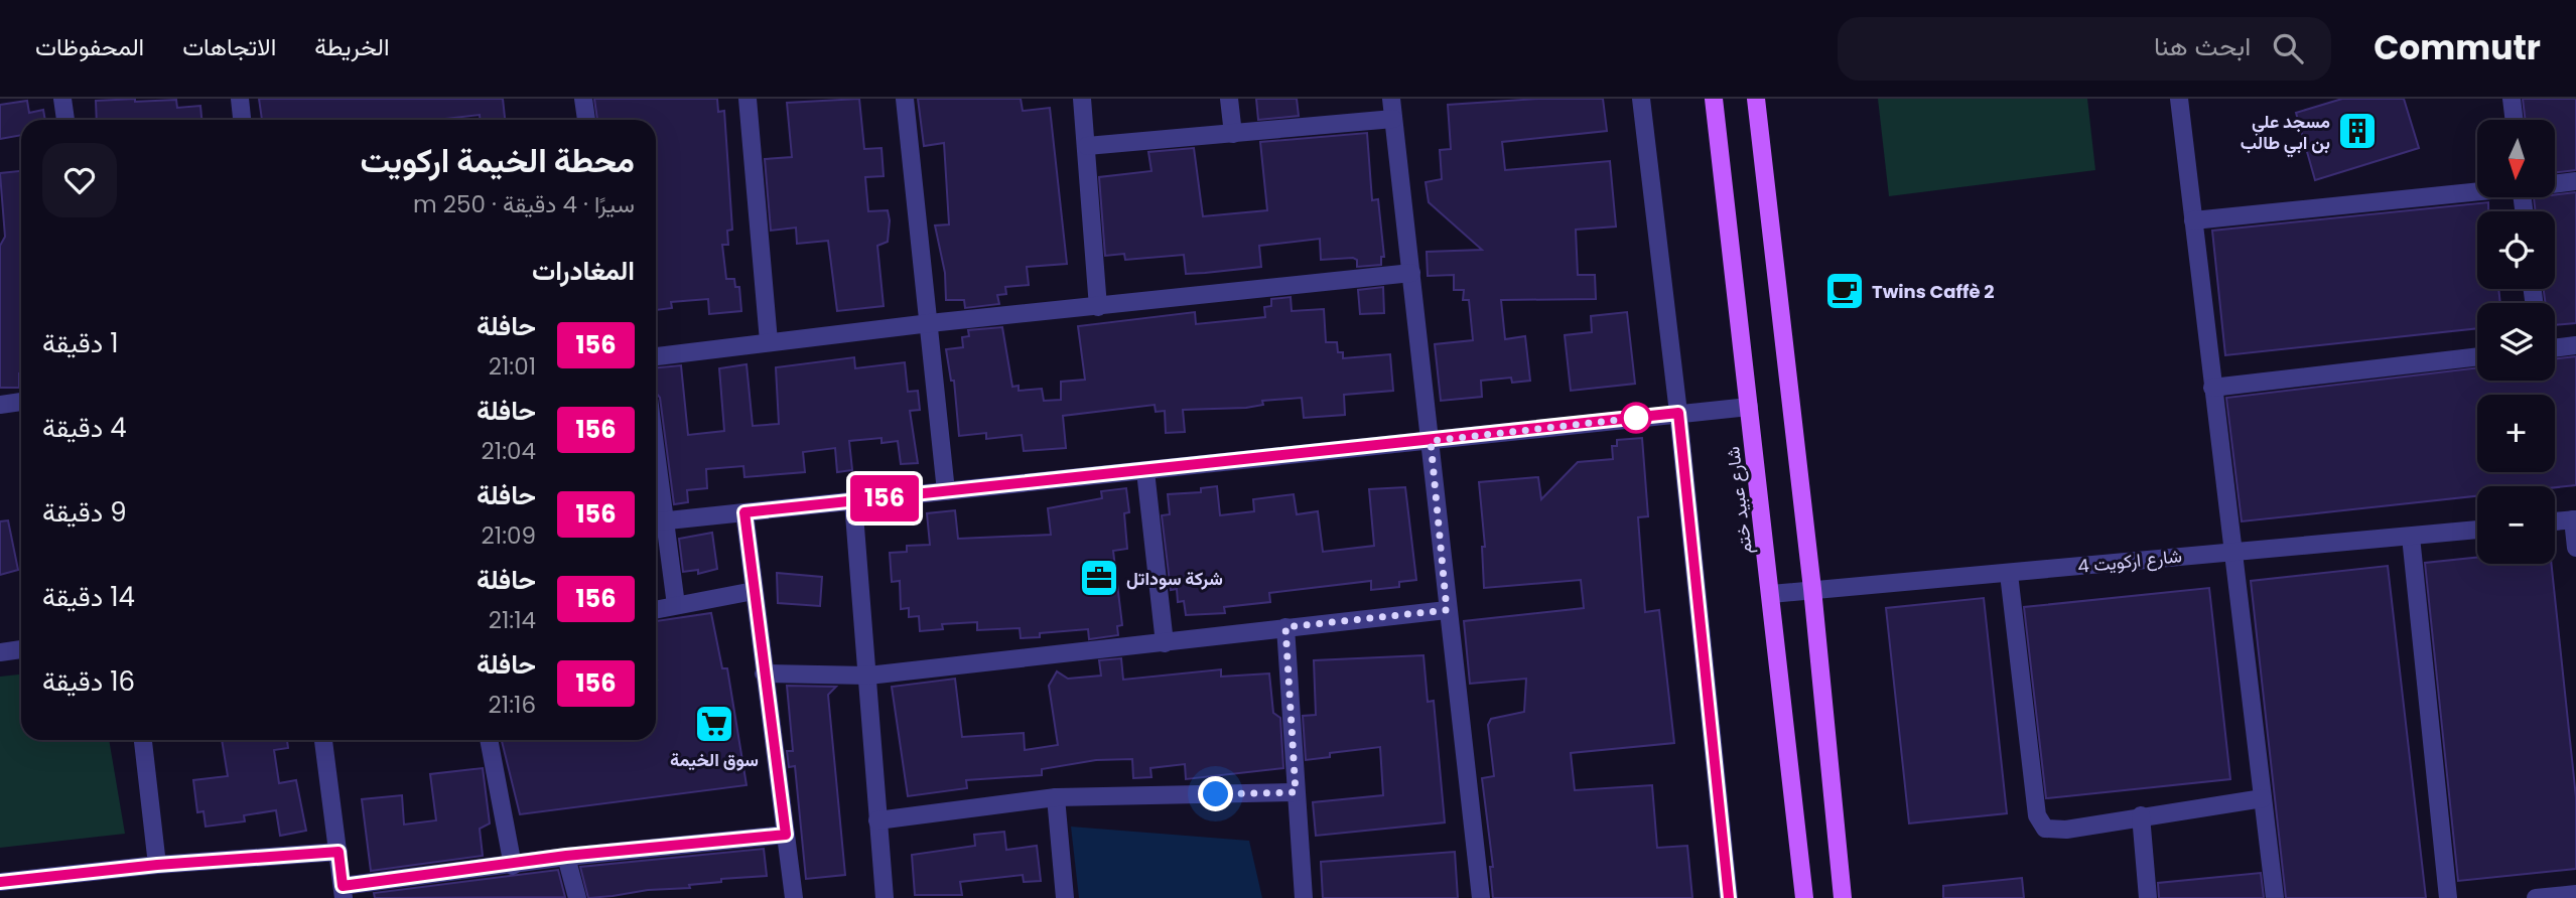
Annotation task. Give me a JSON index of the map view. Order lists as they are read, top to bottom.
{
  "streets": {
    "main road": ["شارع عبيد ختم"],
    "street": ["شارع اركويت 4"]
  },
  "crossings": [
    ["شارع عبيد ختم", "شارع اركويت 4"]
  ],
  "places": {
    "building": ["مسجد علي بن ابي طالب"],
    "cafe": ["Twins Caffè 2"],
    "office": ["شركة سوداتل"],
    "supermarket": ["سوق الخيمة"]
  },
  "lines": ["bus line 156"],
  "north": "bottom",
  "page": {
    "header": "Commutr",
    "search": "ابحث هنا",
    "nav": ["الخريطة", "الاتجاهات", "المحفوظات"],
    "on_map": "156",
    "map_buttons": ["+", "−"],
    "heading": [
      ["محطة الخيمة اركويت", "سيرًا · 4 دقيقة · 250 m"],
      "المغادرات"
    ],
    "list": [
      {
        "mark": "156",
        "name": "حافلة",
        "note": "21:01",
        "value": "1 دقيقة"
      },
      {
        "mark": "156",
        "name": "حافلة",
        "note": "21:04",
        "value": "4 دقيقة"
      },
      {
        "mark": "156",
        "name": "حافلة",
        "note": "21:09",
        "value": "9 دقيقة"
      },
      {
        "mark": "156",
        "name": "حافلة",
        "note": "21:14",
        "value": "14 دقيقة"
      },
      {
        "mark": "156",
        "name": "حافلة",
        "note": "21:16",
        "value": "16 دقيقة"
      }
    ]
  }
}
